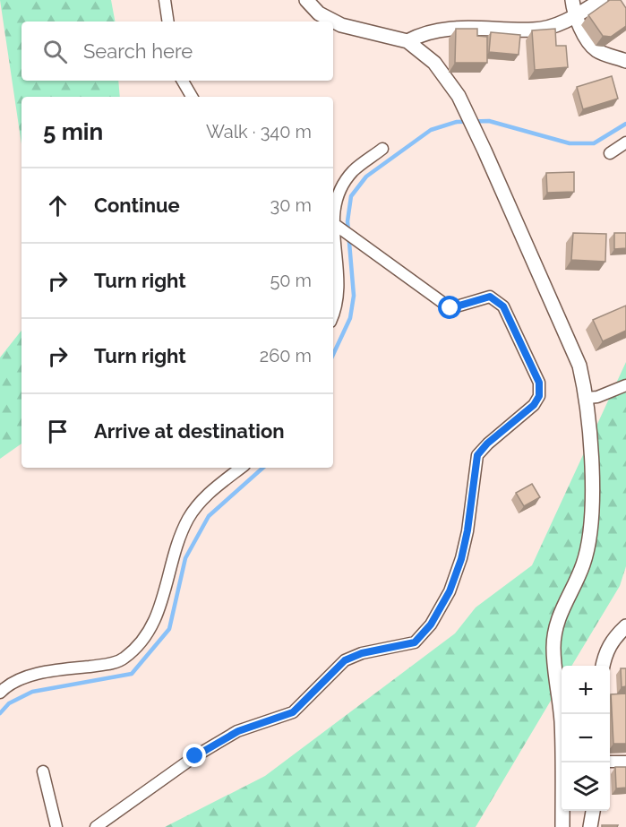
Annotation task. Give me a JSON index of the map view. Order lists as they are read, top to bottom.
{
  "page": {
    "search": "Search here",
    "heading": ["5 min", "Walk · 340 m"],
    "list": [
      ["Continue", "30 m"],
      ["Turn right", "50 m"],
      ["Turn right", "260 m"],
      "Arrive at destination"
    ],
    "map_buttons": ["+", "−"]
  }
}
